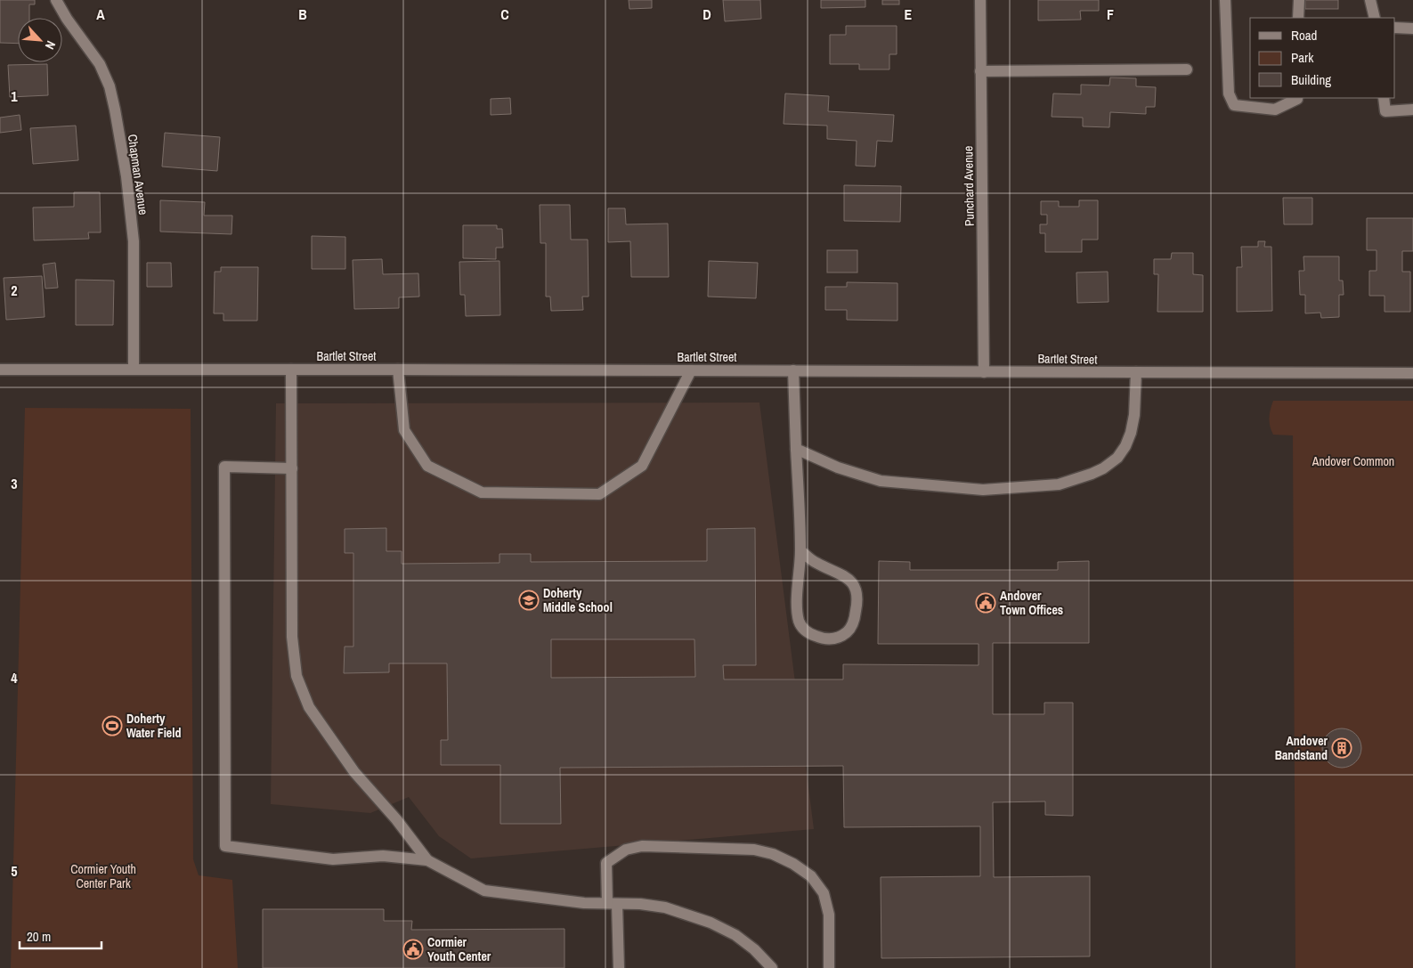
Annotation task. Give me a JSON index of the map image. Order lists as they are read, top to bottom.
{
  "streets": {
    "street": ["Chapman Avenue", "Punchard Avenue", "Bartlet Street"]
  },
  "crossings": [
    ["Chapman Avenue", "Bartlet Street"],
    ["Punchard Avenue", "Bartlet Street"]
  ],
  "parks": ["Andover Common", "Cormier Youth Center Park"],
  "places": {
    "school or university": ["Doherty Middle School"],
    "public building": ["Andover Town Offices", "Cormier Youth Center"],
    "sports": ["Doherty Water Field"],
    "building": ["Andover Bandstand"]
  },
  "legend": ["Road", "Park", "Building"],
  "scale_bar": "20 m",
  "north": "bottom right",
  "grid": {
    "columns": [
      "A",
      "B",
      "C",
      "D",
      "E",
      "F"
    ],
    "rows": [
      "1",
      "2",
      "3",
      "4",
      "5"
    ]
  }
}
